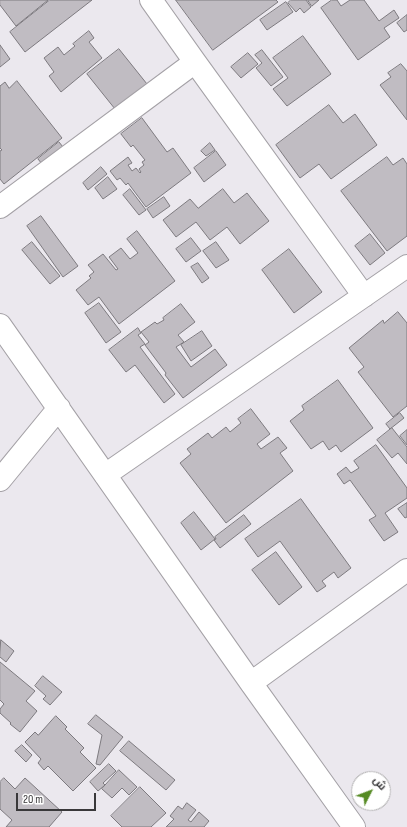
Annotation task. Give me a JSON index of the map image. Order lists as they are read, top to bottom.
{
  "scale_bar": "20 m",
  "north": "top right"
}
